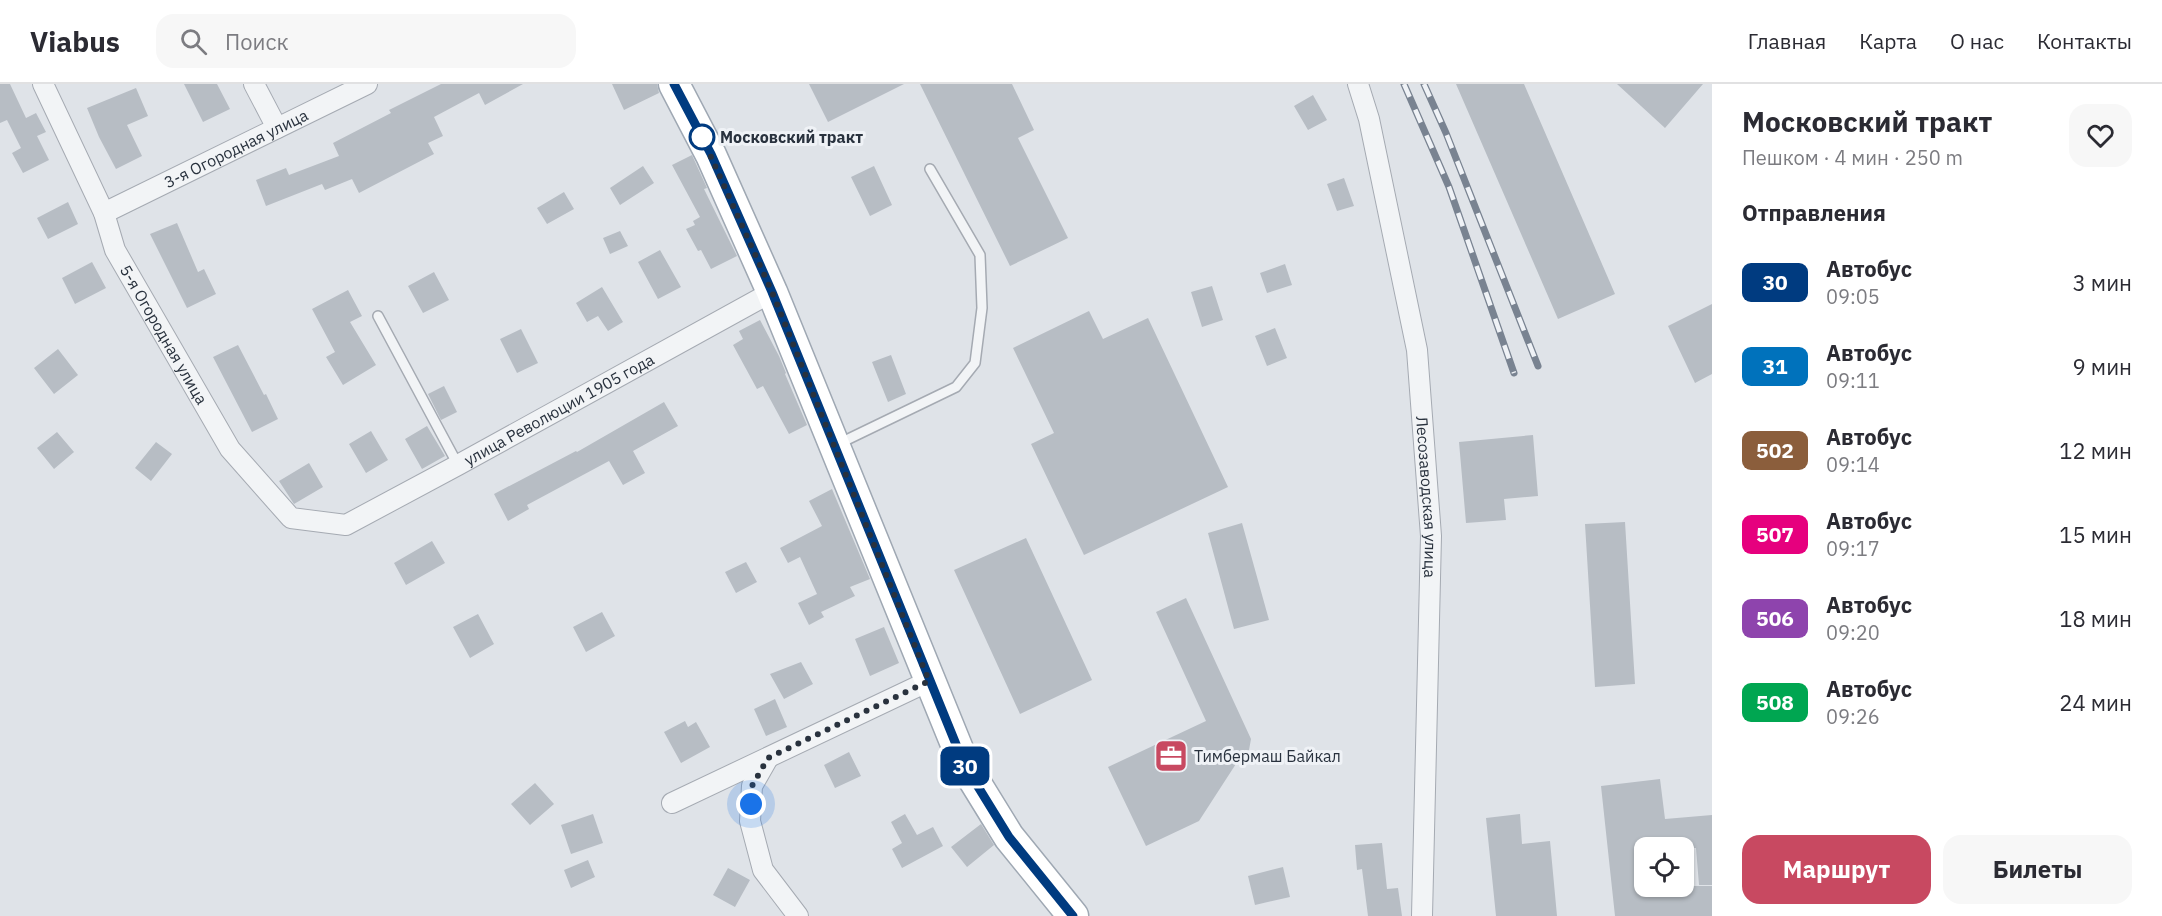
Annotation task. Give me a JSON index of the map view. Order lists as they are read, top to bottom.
{
  "streets": {
    "street": [
      "3-я Огородная улица",
      "5-я Огородная улица",
      "улица Революции 1905 года",
      "Лесозаводская улица"
    ]
  },
  "crossings": [
    ["3-я Огородная улица", "5-я Огородная улица"],
    ["5-я Огородная улица", "улица Революции 1905 года"]
  ],
  "places": {
    "other": ["Московский тракт"],
    "office": ["Тимбермаш Байкал"]
  },
  "lines": ["bus line 30"],
  "page": {
    "header": "Viabus",
    "search": "Поиск",
    "nav": [
      "Главная",
      "Карта",
      "О нас",
      "Контакты"
    ],
    "on_map": "30",
    "heading": [
      ["Московский тракт", "Пешком · 4 мин · 250 m"],
      "Отправления"
    ],
    "list": [
      {
        "mark": "30",
        "name": "Автобус",
        "note": "09:05",
        "value": "3 мин"
      },
      {
        "mark": "31",
        "name": "Автобус",
        "note": "09:11",
        "value": "9 мин"
      },
      {
        "mark": "502",
        "name": "Автобус",
        "note": "09:14",
        "value": "12 мин"
      },
      {
        "mark": "507",
        "name": "Автобус",
        "note": "09:17",
        "value": "15 мин"
      },
      {
        "mark": "506",
        "name": "Автобус",
        "note": "09:20",
        "value": "18 мин"
      },
      {
        "mark": "508",
        "name": "Автобус",
        "note": "09:26",
        "value": "24 мин"
      }
    ],
    "buttons": ["Маршрут", "Билеты"]
  }
}
